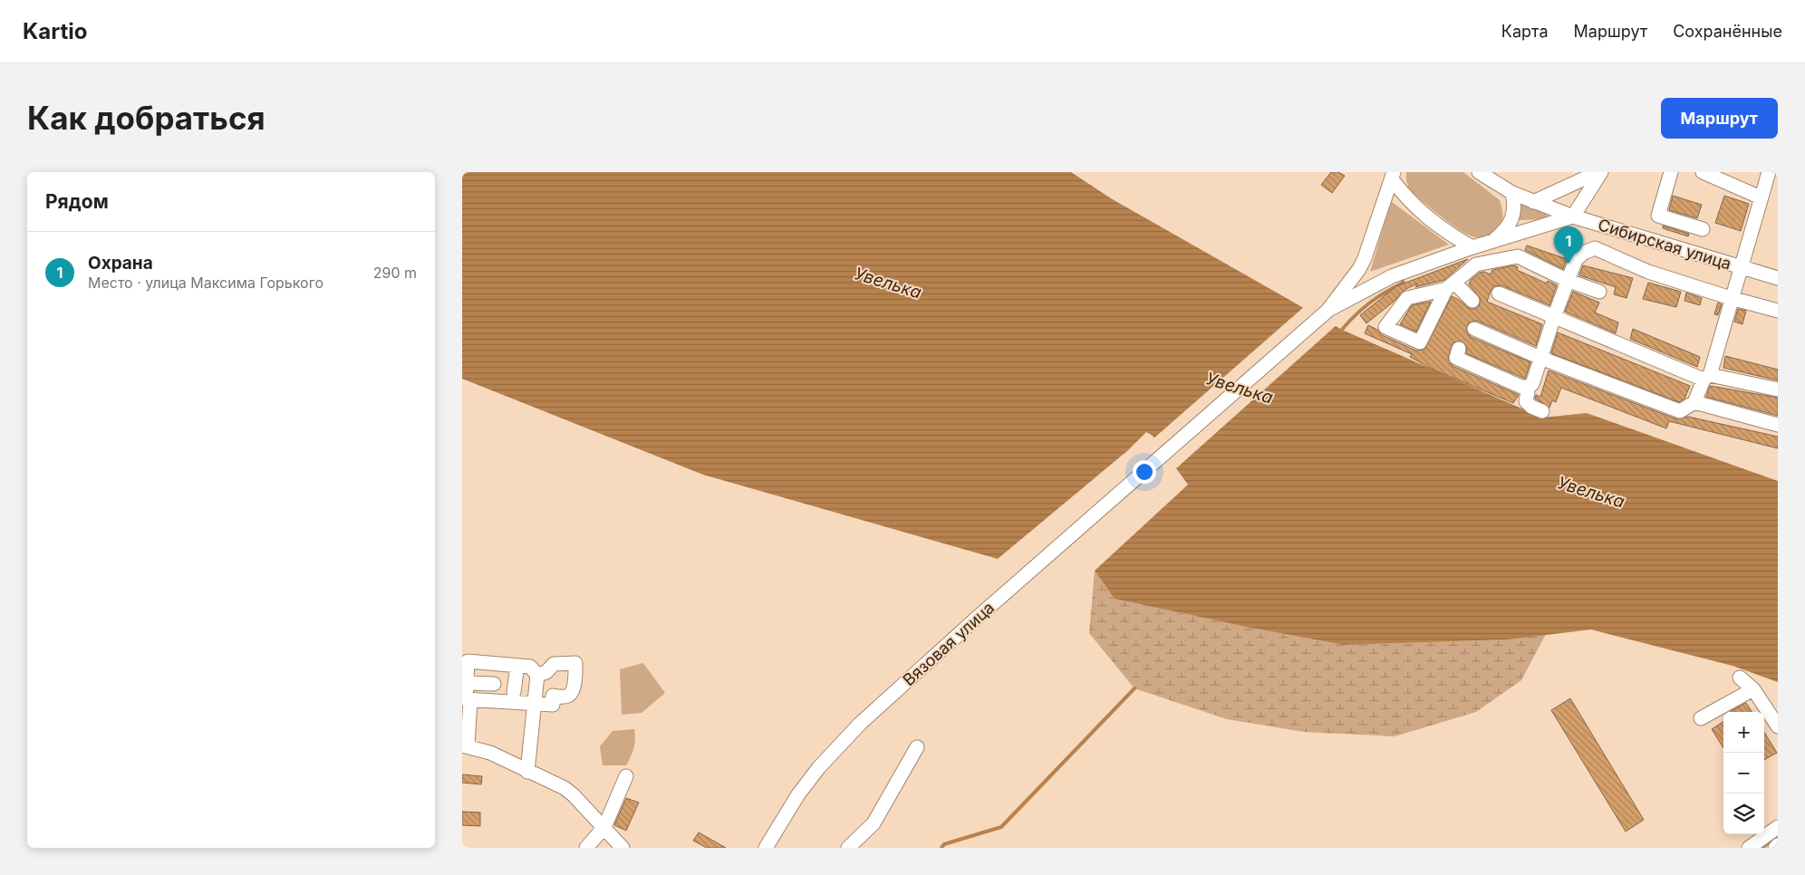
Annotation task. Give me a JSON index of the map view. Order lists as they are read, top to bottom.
{
  "streets": {
    "street": ["Сибирская улица", "Вязовая улица"]
  },
  "water": ["Увелька"],
  "page": {
    "header": "Kartio",
    "nav": ["Карта", "Маршрут", "Сохранённые"],
    "buttons": "Маршрут",
    "title": "Как добраться",
    "heading": "Рядом",
    "pins": "1",
    "list": [
      {
        "mark": "1",
        "name": "Охрана",
        "note": "Место · улица Максима Горького",
        "value": "290 m"
      }
    ],
    "map_buttons": ["+", "−"]
  }
}
